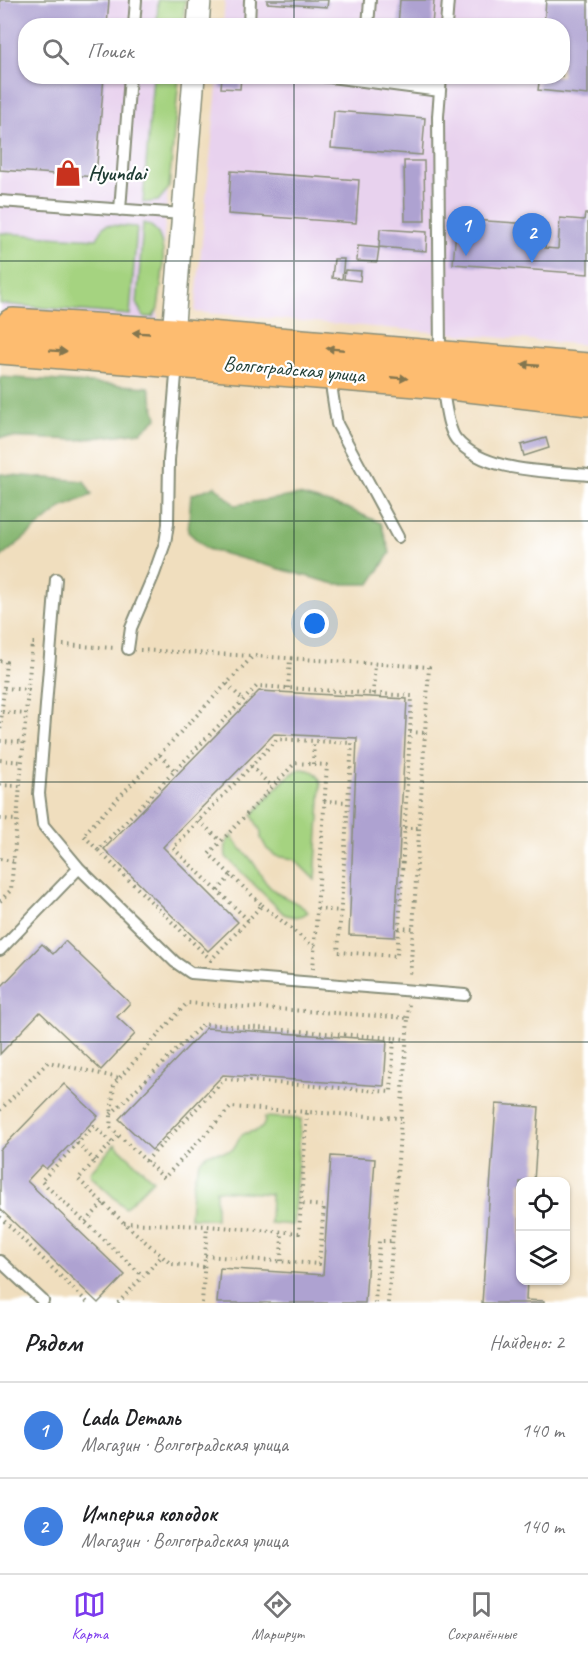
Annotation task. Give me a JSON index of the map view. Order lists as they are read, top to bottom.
{
  "streets": {
    "main road": ["Волгоградская улица"]
  },
  "places": {
    "shop": ["Hyundai"]
  },
  "page": {
    "search": "Поиск",
    "pins": ["1", "2"],
    "heading": ["Рядом", "Найдено: 2"],
    "list": [
      {
        "mark": "1",
        "name": "Lada Dеталь",
        "note": "Магазин · Волгоградская улица",
        "value": "140 m"
      },
      {
        "mark": "2",
        "name": "Империя колодок",
        "note": "Магазин · Волгоградская улица",
        "value": "140 m"
      }
    ],
    "nav": ["Карта", "Маршрут", "Сохранённые"]
  }
}
